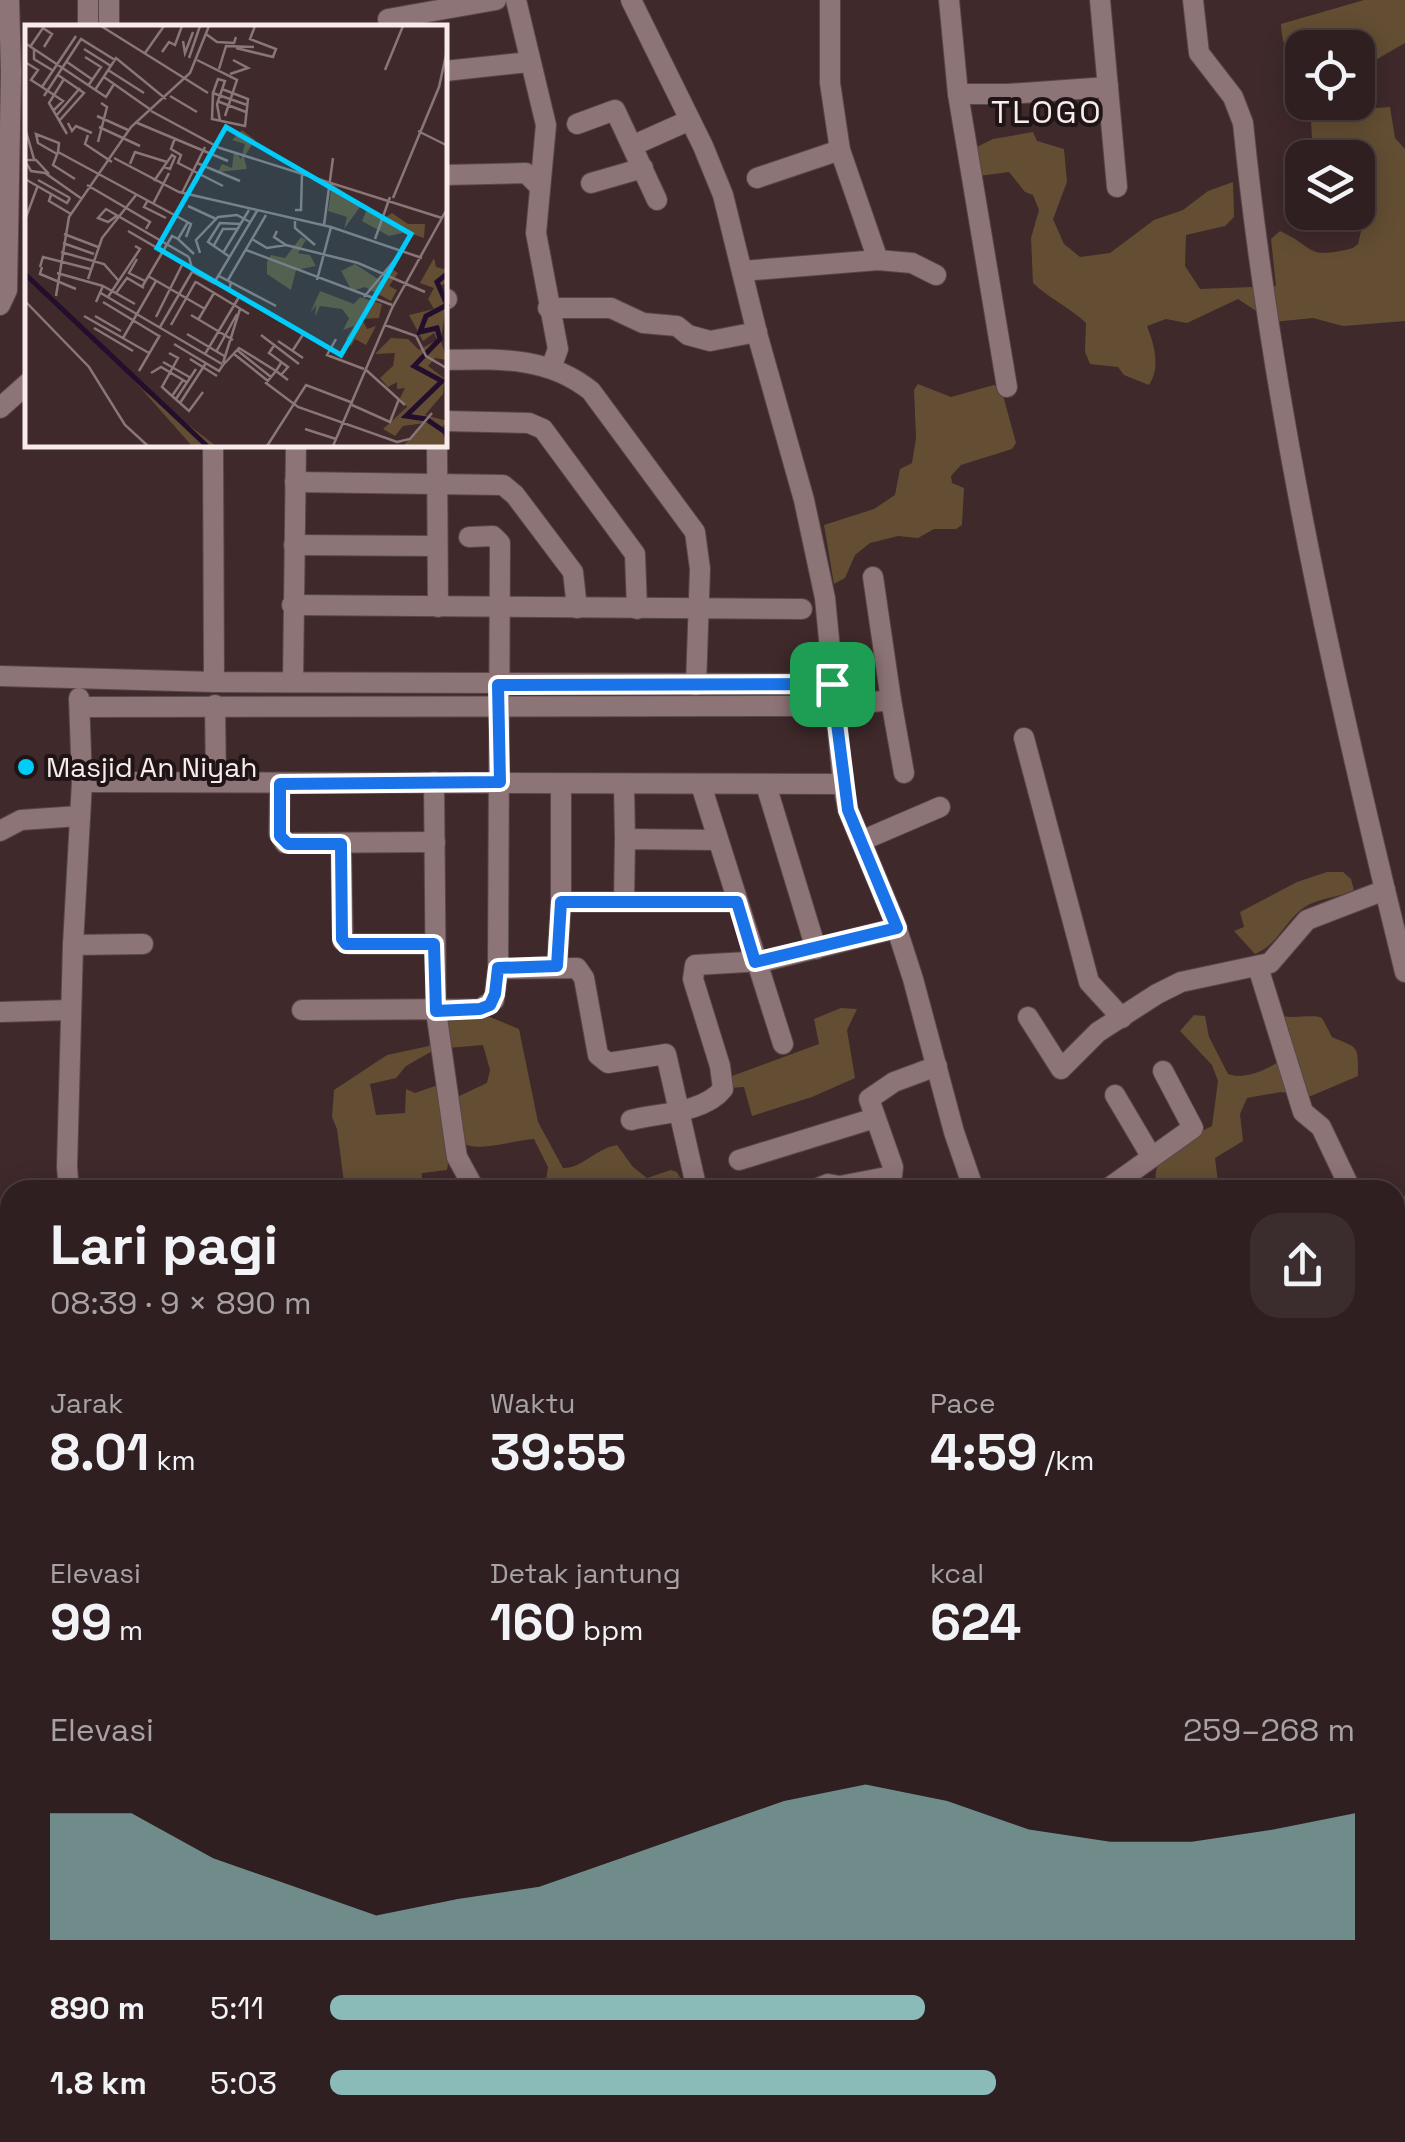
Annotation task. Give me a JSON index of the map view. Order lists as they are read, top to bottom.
{
  "districts": ["TLOGO"],
  "places": ["Masjid An Niyah"],
  "page": {
    "heading": ["Lari pagi", "08:39 · 9 × 890 m"],
    "stats": [
      ["Jarak", "8.01 km"],
      ["Waktu", "39:55"],
      ["Pace", "4:59 /km"],
      ["Elevasi", "99 m"],
      ["Detak jantung", "160 bpm"],
      ["kcal", "624"]
    ],
    "chart": ["Elevasi", "259–268 m"],
    "list": [
      {
        "name": "890 m",
        "note": "5:11"
      },
      {
        "name": "1.8 km",
        "note": "5:03"
      }
    ]
  }
}
